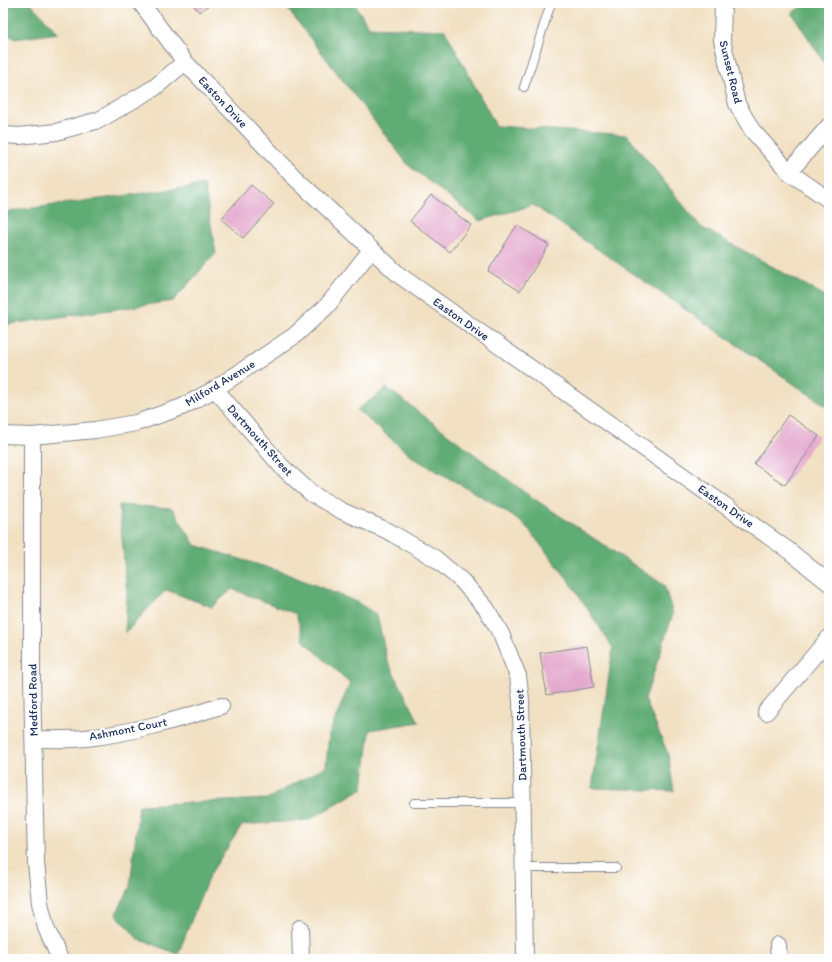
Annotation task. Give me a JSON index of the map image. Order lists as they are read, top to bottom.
{
  "streets": {
    "street": [
      "Sunset Road",
      "Easton Drive",
      "Milford Avenue",
      "Dartmouth Street",
      "Medford Road",
      "Ashmont Court"
    ]
  },
  "crossings": [
    ["Easton Drive", "Milford Avenue"],
    ["Milford Avenue", "Dartmouth Street"],
    ["Milford Avenue", "Medford Road"],
    ["Medford Road", "Ashmont Court"]
  ]
}
